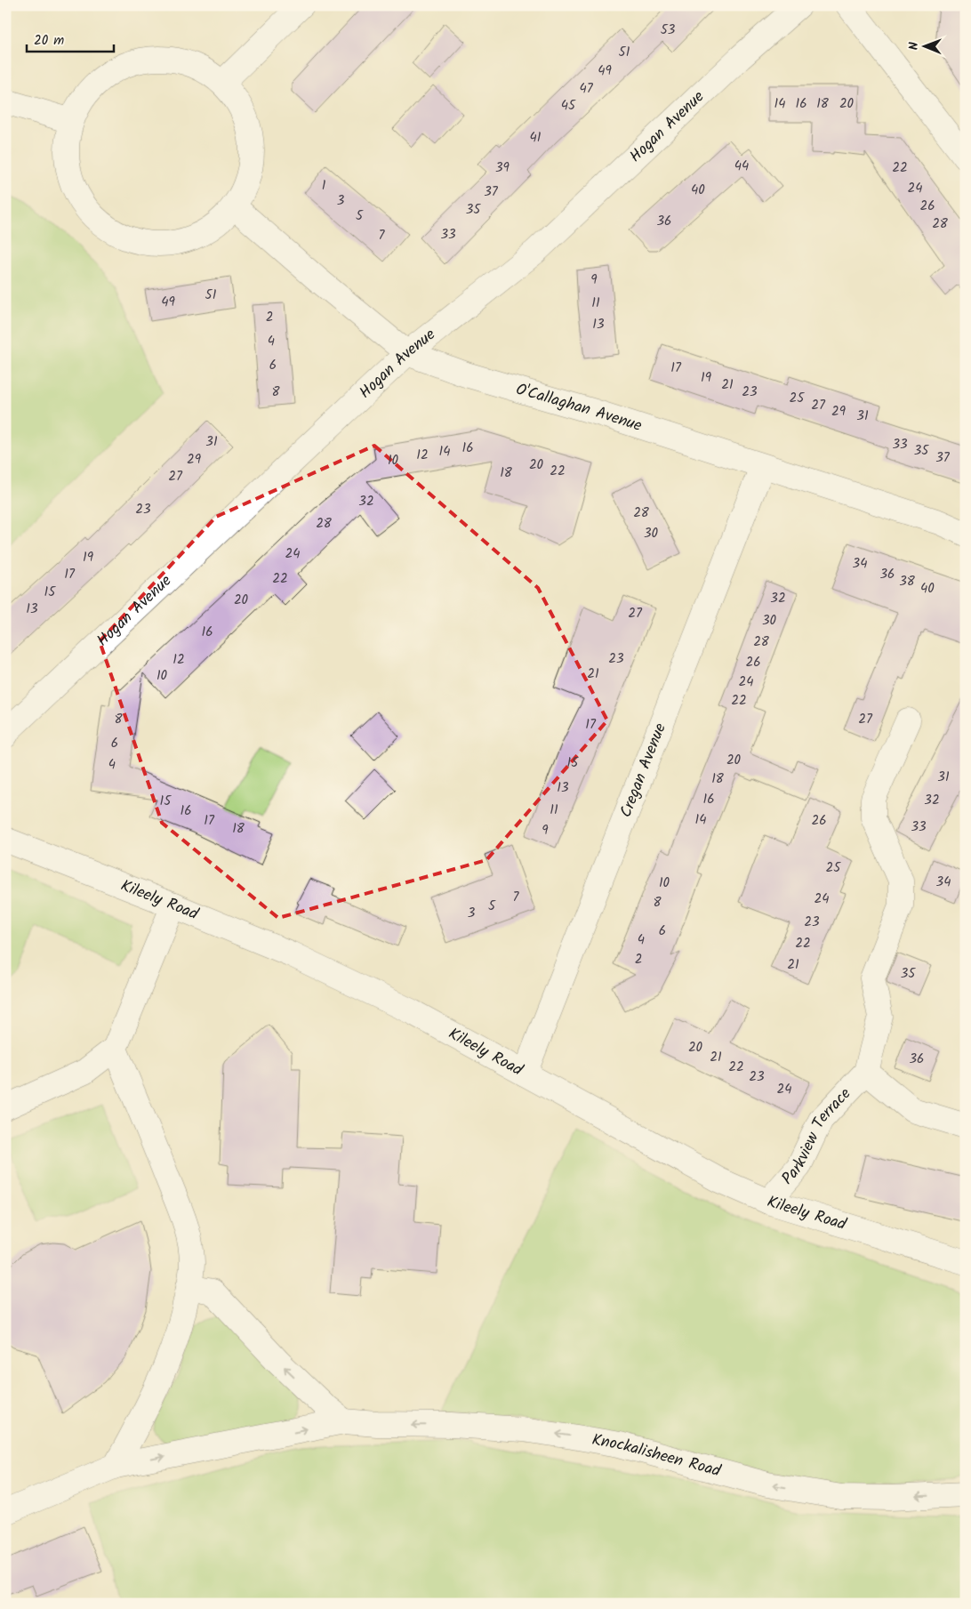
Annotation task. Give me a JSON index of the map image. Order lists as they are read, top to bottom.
{
  "streets": {
    "street": [
      "Hogan Avenue",
      "O'Callaghan Avenue",
      "Cregan Avenue",
      "Kileely Road",
      "Parkview Terrace",
      "Knockalisheen Road"
    ]
  },
  "crossings": [
    ["Hogan Avenue", "O'Callaghan Avenue"],
    ["O'Callaghan Avenue", "Cregan Avenue"],
    ["Cregan Avenue", "Kileely Road"],
    ["Kileely Road", "Parkview Terrace"]
  ],
  "house_numbers": [
    "53",
    "51",
    "49",
    "47",
    "14",
    "16",
    "18",
    "20",
    "45",
    "41",
    "44",
    "39",
    "22",
    "1",
    "24",
    "40",
    "37",
    "3",
    "26",
    "35",
    "5",
    "36",
    "28",
    "33",
    "7",
    "9",
    "51",
    "49",
    "11",
    "2",
    "13",
    "4",
    "6",
    "17",
    "19",
    "21",
    "8",
    "23",
    "25",
    "27",
    "29",
    "31",
    "31",
    "33",
    "16",
    "35",
    "14",
    "12",
    "37",
    "29",
    "10",
    "20",
    "22",
    "18",
    "27",
    "32",
    "23",
    "28",
    "28",
    "30",
    "24",
    "19",
    "34",
    "17",
    "36",
    "22",
    "38",
    "40",
    "15",
    "32",
    "20",
    "13",
    "27",
    "30",
    "16",
    "28",
    "23",
    "12",
    "26",
    "21",
    "10",
    "24",
    "22",
    "8",
    "27",
    "17",
    "6",
    "20",
    "15",
    "4",
    "31",
    "18",
    "13",
    "16",
    "32",
    "15",
    "11",
    "16",
    "14",
    "17",
    "26",
    "33",
    "18",
    "9",
    "25",
    "34",
    "10",
    "7",
    "24",
    "8",
    "5",
    "3",
    "23",
    "6",
    "4",
    "22",
    "2",
    "21",
    "35",
    "20",
    "21",
    "36",
    "22",
    "23",
    "24"
  ],
  "scale_bar": "20 m",
  "north": "left"
}
